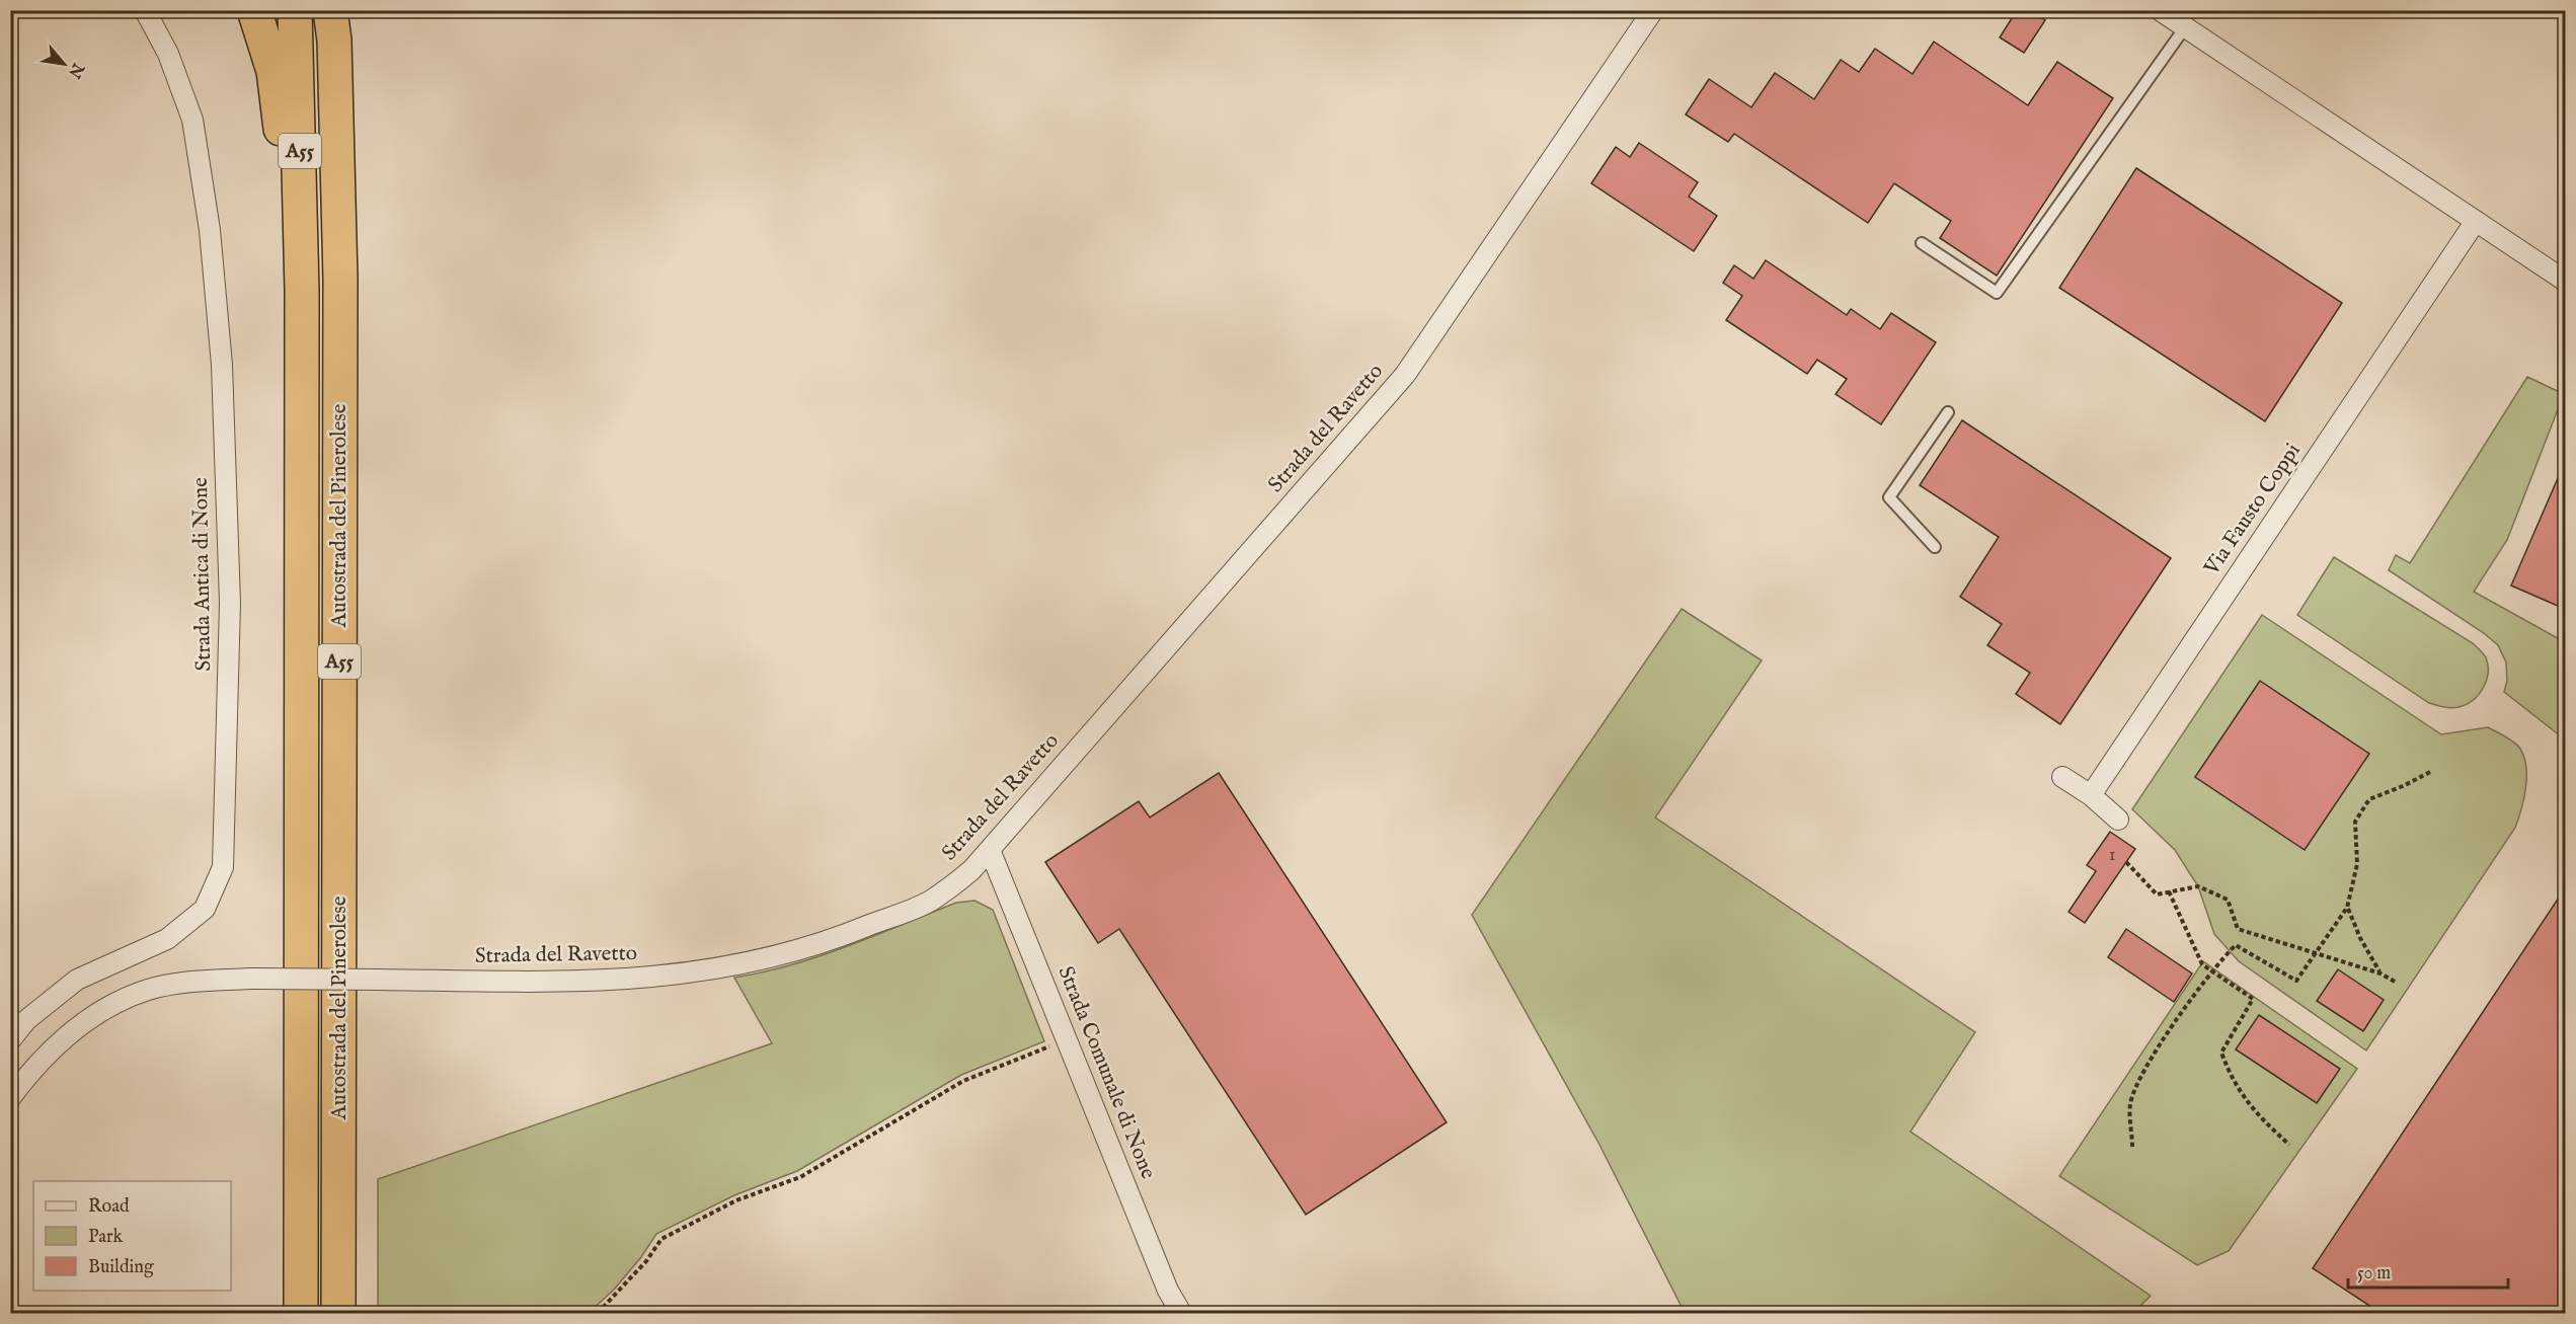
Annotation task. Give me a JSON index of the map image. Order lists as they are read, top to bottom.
{
  "streets": {
    "highway": ["A55", "Autostrada del Pinerolese"],
    "street": [
      "Strada del Ravetto",
      "Via Fausto Coppi",
      "Strada Antica di None",
      "Strada Comunale di None"
    ]
  },
  "crossings": [
    ["Strada del Ravetto", "Strada Comunale di None"]
  ],
  "house_numbers": ["1"],
  "legend": ["Road", "Park", "Building"],
  "scale_bar": "50 m",
  "north": "bottom right"
}
